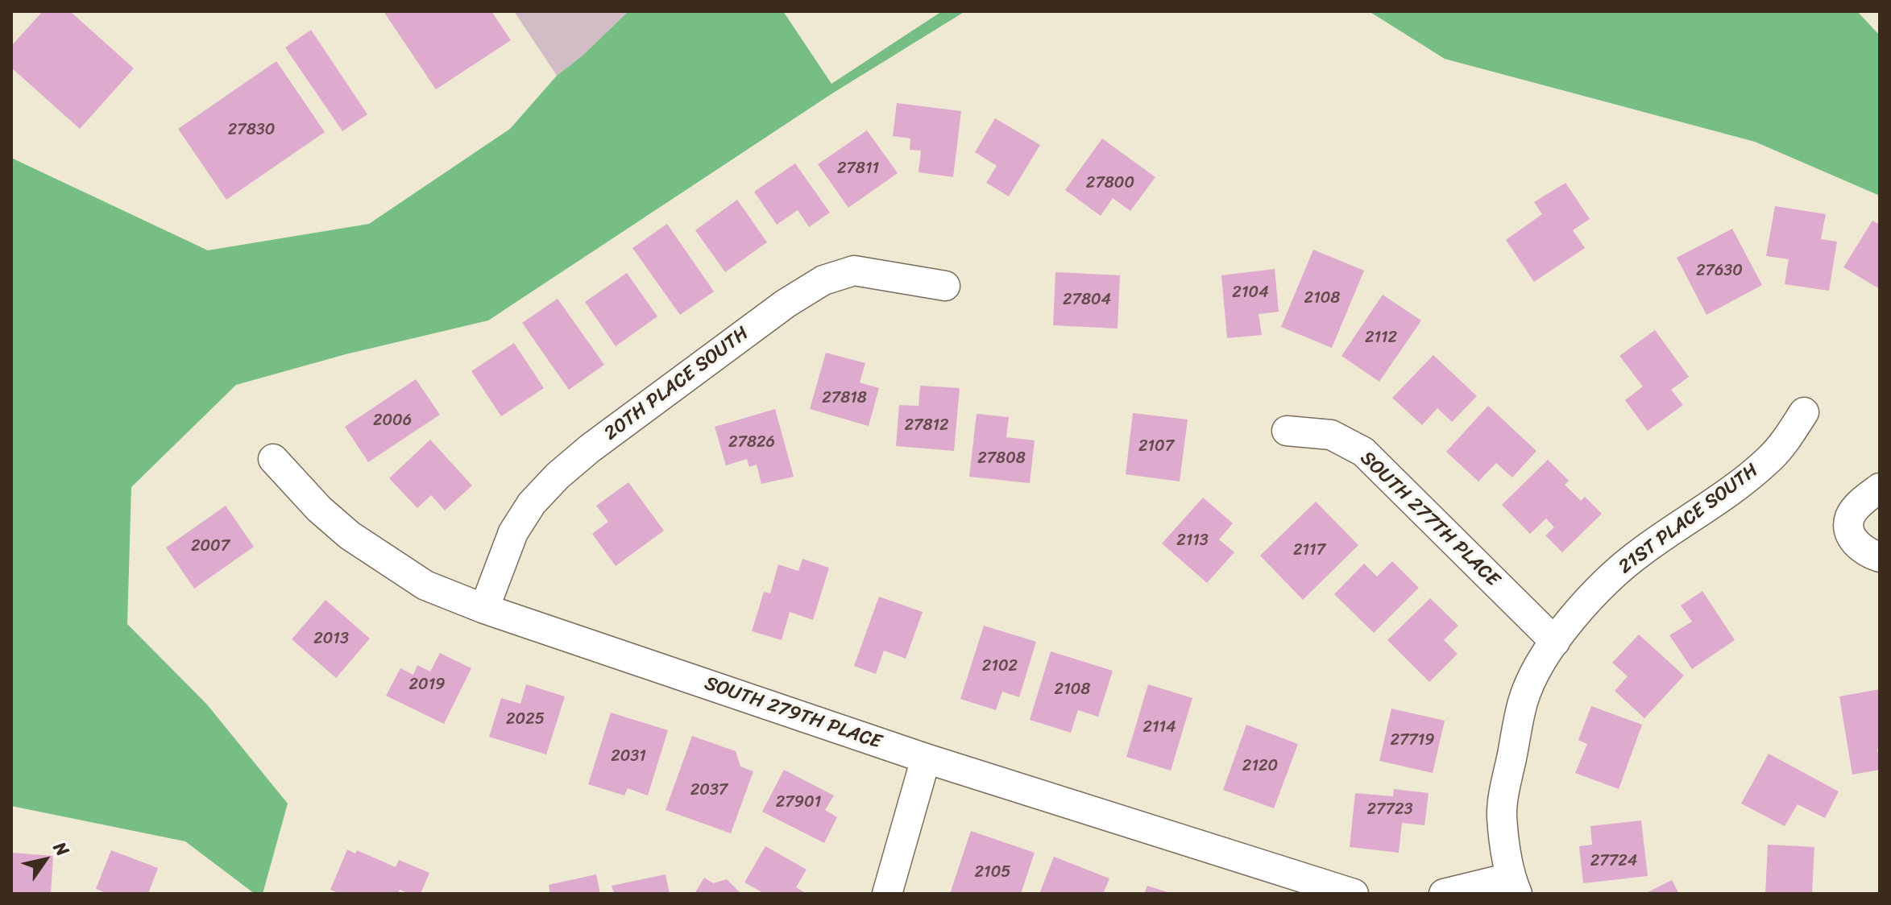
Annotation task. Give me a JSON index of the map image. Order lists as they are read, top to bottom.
{
  "streets": {
    "street": [
      "20TH PLACE SOUTH",
      "SOUTH 277TH PLACE",
      "21ST PLACE SOUTH",
      "SOUTH 279TH PLACE"
    ]
  },
  "crossings": [
    ["20TH PLACE SOUTH", "SOUTH 279TH PLACE"],
    ["SOUTH 277TH PLACE", "21ST PLACE SOUTH"]
  ],
  "house_numbers": [
    "27830",
    "27811",
    "27800",
    "27630",
    "2104",
    "2108",
    "27804",
    "2112",
    "27818",
    "2006",
    "27812",
    "27826",
    "2107",
    "27808",
    "2113",
    "2007",
    "2117",
    "2013",
    "2102",
    "2019",
    "2108",
    "2025",
    "2114",
    "27719",
    "2031",
    "2120",
    "2037",
    "27901",
    "27723",
    "27724",
    "2105"
  ],
  "north": "top right"
}
